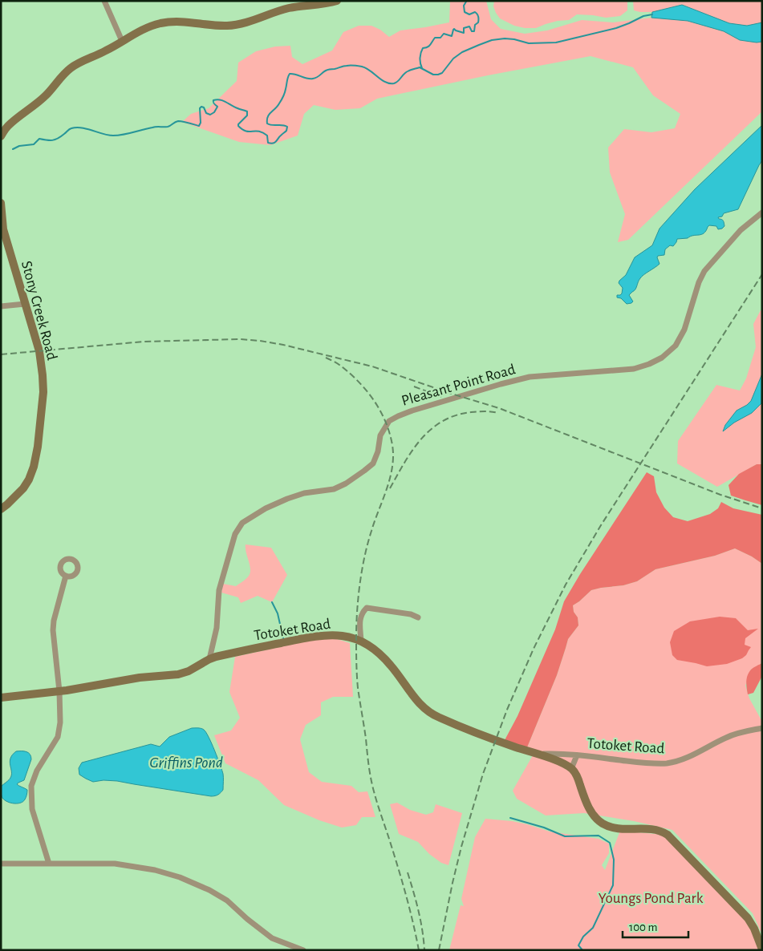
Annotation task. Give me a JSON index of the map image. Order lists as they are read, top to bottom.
{
  "streets": {
    "main road": ["Stony Creek Road", "Totoket Road"],
    "street": ["Pleasant Point Road"]
  },
  "crossings": [
    ["Pleasant Point Road", "Totoket Road"]
  ],
  "water": ["Griffins Pond"],
  "parks": ["Youngs Pond Park"],
  "scale_bar": "100 m"
}
